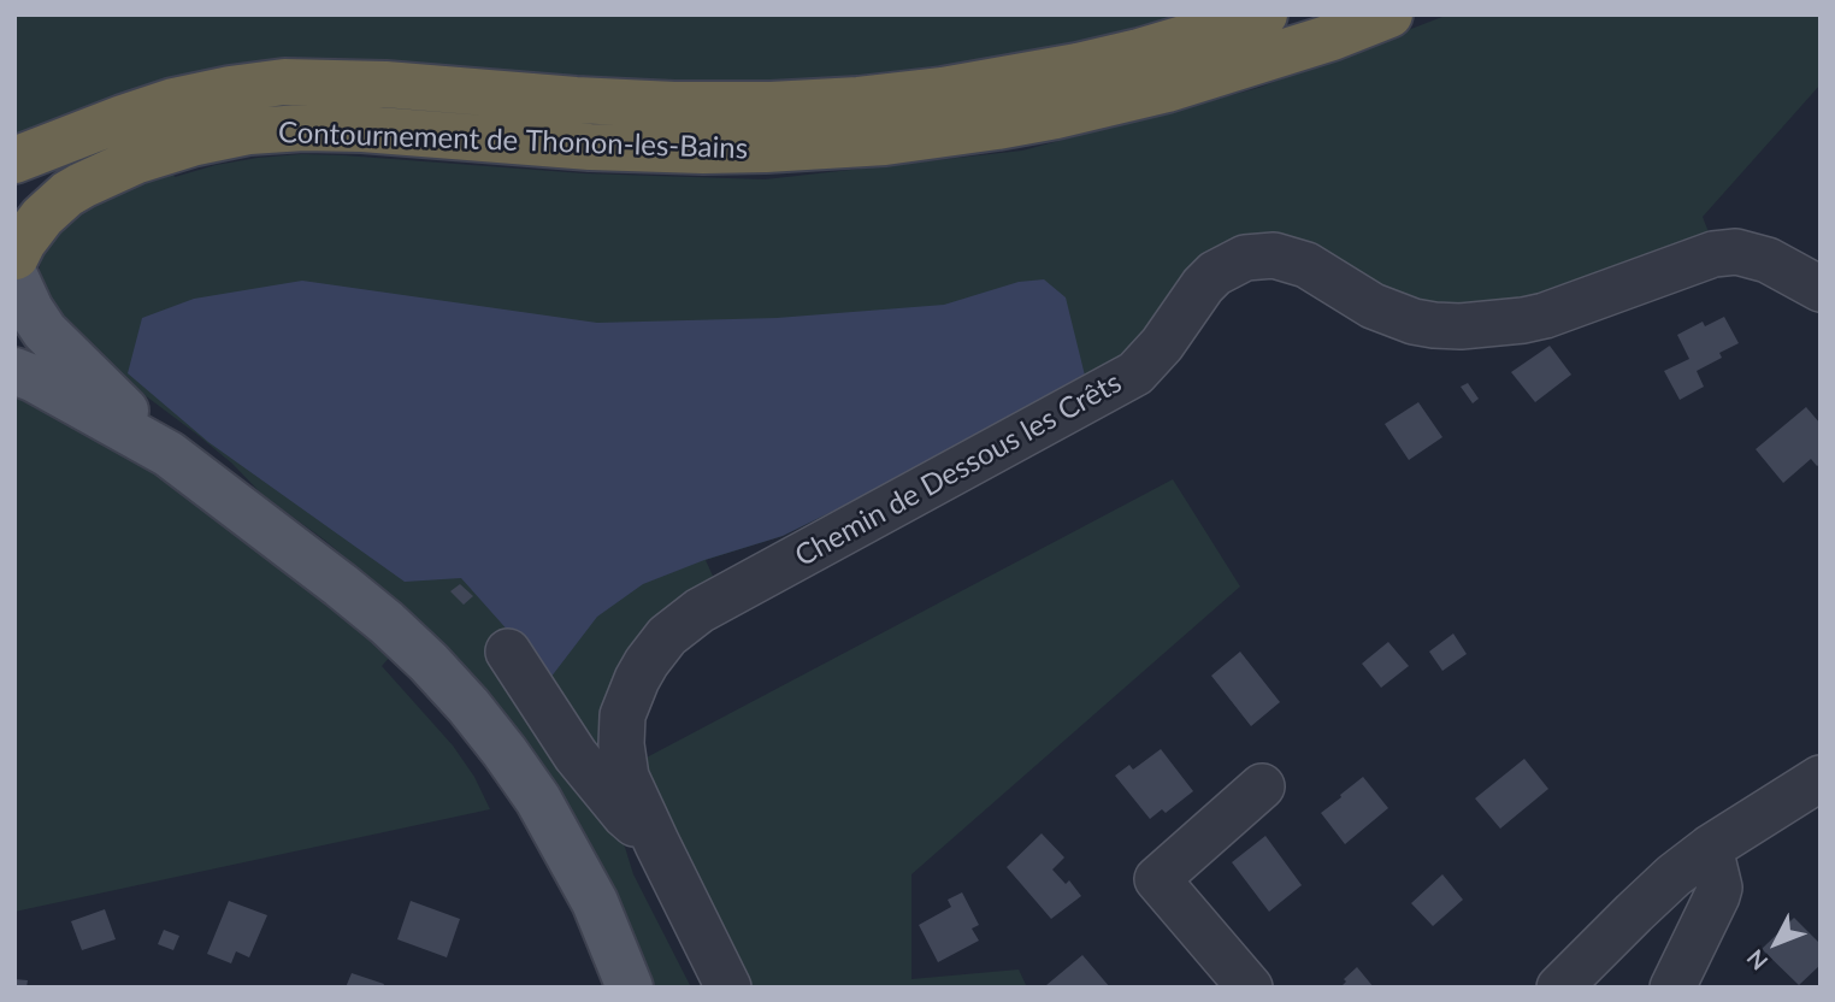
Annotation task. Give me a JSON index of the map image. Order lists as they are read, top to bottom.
{
  "streets": {
    "highway": ["Contournement de Thonon-les-Bains"],
    "street": ["Chemin de Dessous les Crêts"]
  },
  "north": "bottom left"
}
